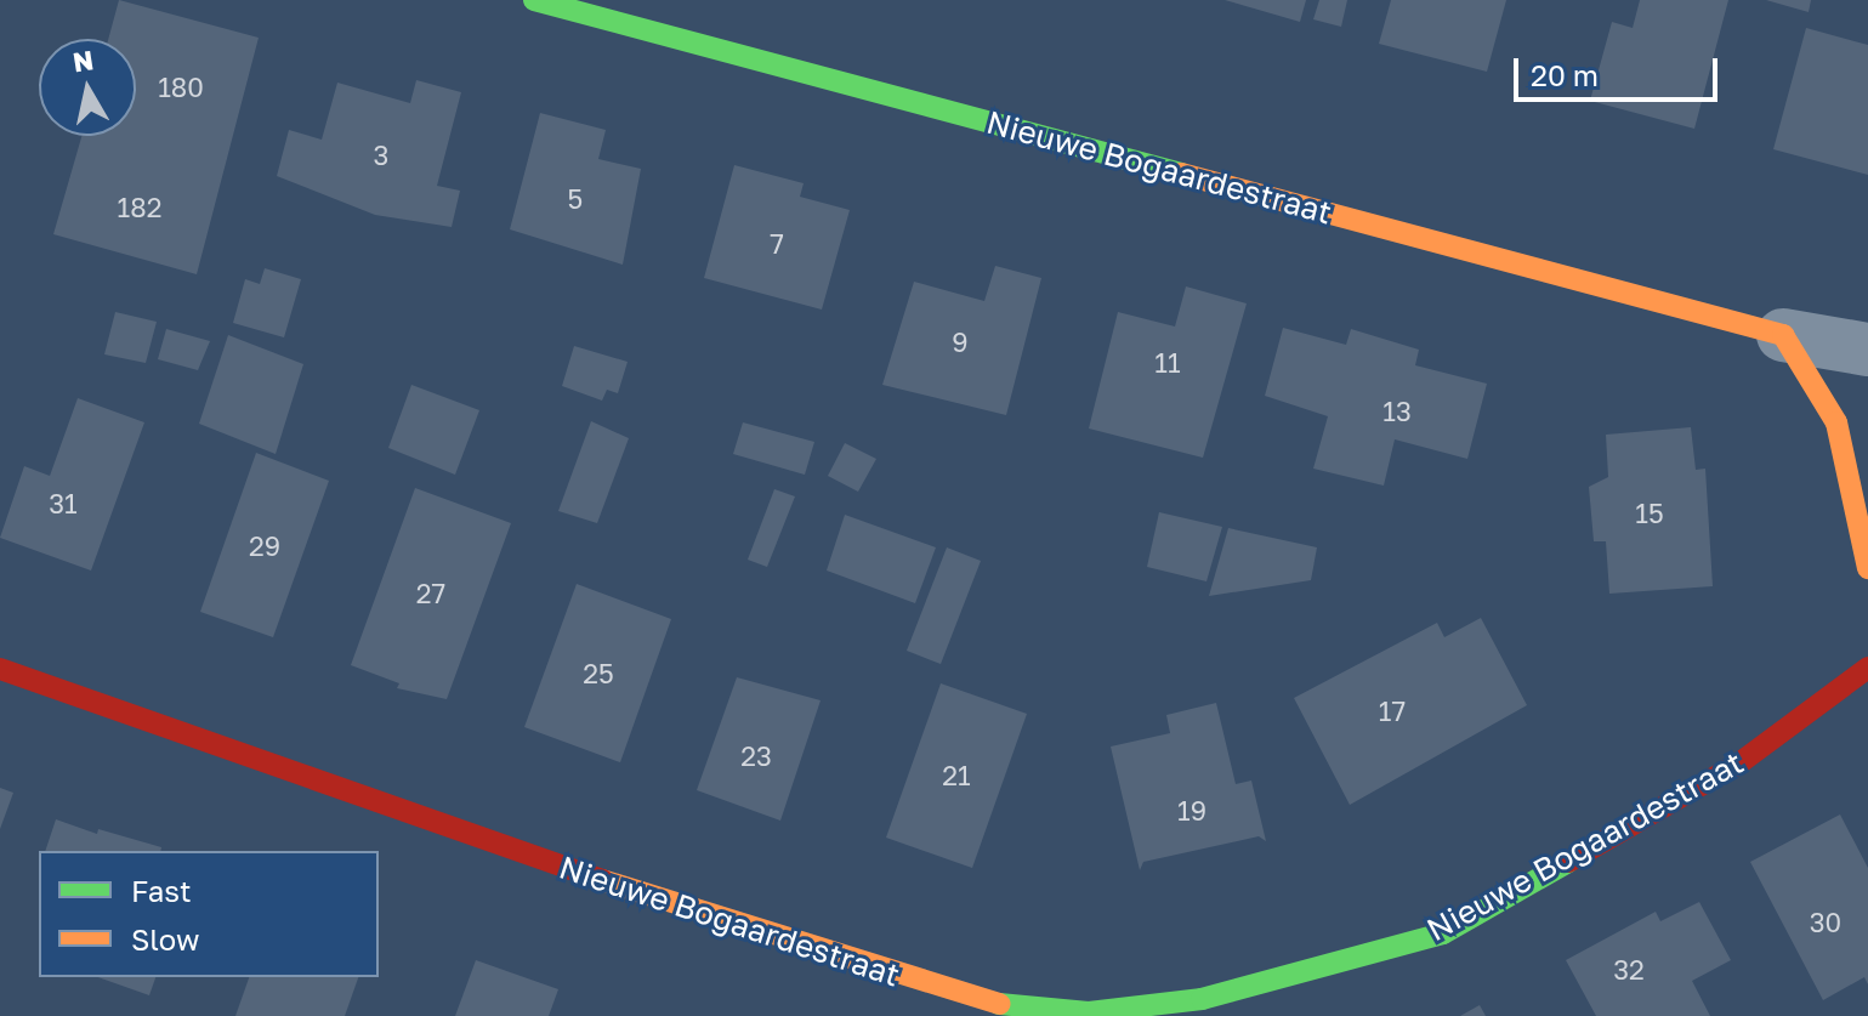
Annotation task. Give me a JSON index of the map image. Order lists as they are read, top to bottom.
{
  "streets": {
    "street": ["Nieuwe Bogaardestraat"]
  },
  "house_numbers": [
    "180",
    "3",
    "5",
    "182",
    "7",
    "9",
    "11",
    "13",
    "31",
    "15",
    "29",
    "27",
    "25",
    "17",
    "23",
    "21",
    "19",
    "30",
    "32"
  ],
  "legend": ["Fast", "Slow"],
  "scale_bar": "20 m",
  "north": "top"
}
